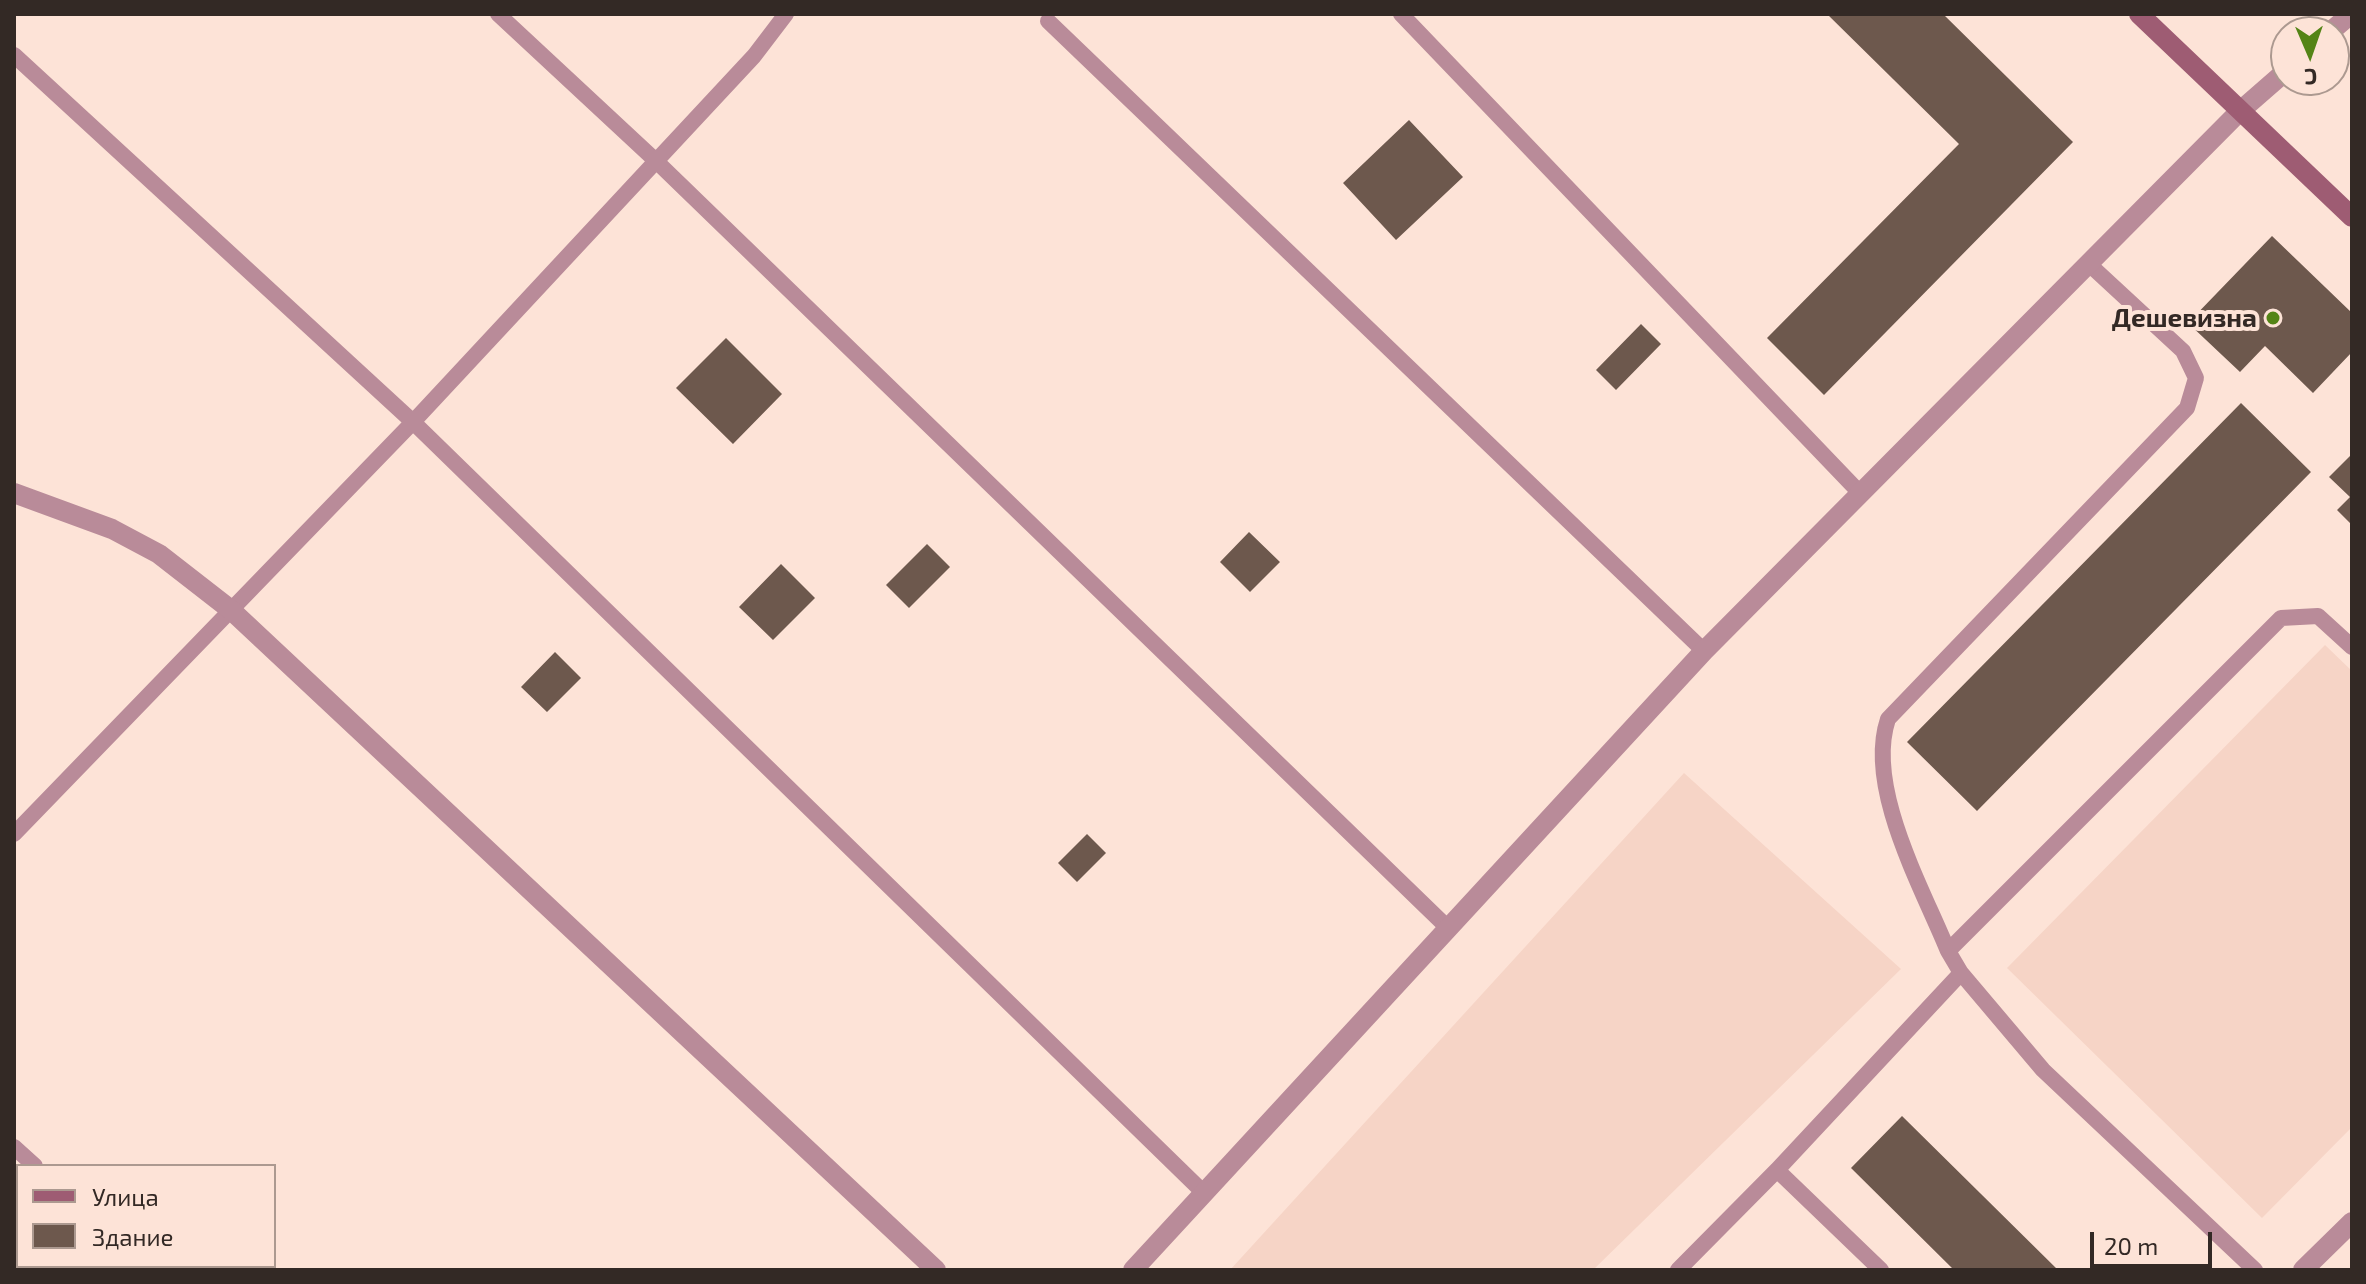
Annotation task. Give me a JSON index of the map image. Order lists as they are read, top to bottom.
{
  "places": ["Дешевизна"],
  "legend": ["Улица", "Здание"],
  "scale_bar": "20 m",
  "north": "bottom"
}
